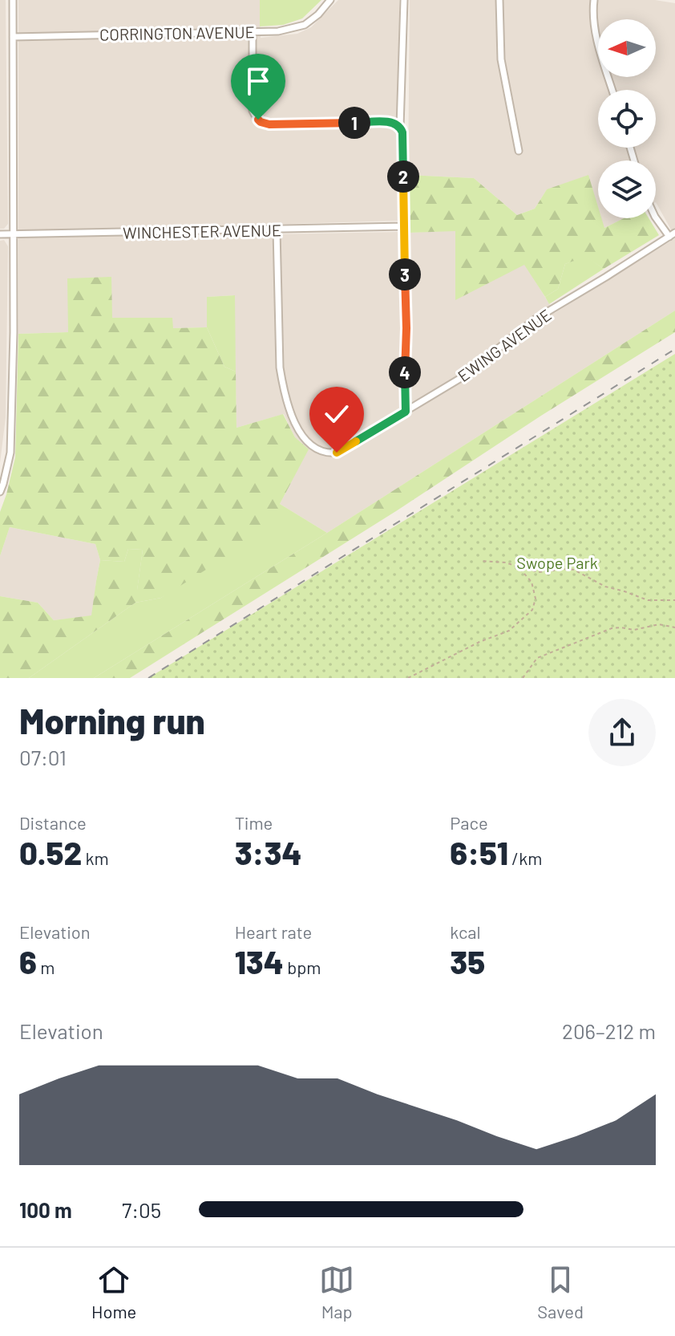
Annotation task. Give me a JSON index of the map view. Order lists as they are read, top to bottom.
{
  "streets": {
    "street": ["CORRINGTON AVENUE", "WINCHESTER AVENUE", "EWING AVENUE"]
  },
  "crossings": [
    ["WINCHESTER AVENUE", "EWING AVENUE"]
  ],
  "parks": ["Swope Park"],
  "north": "left",
  "page": {
    "pins": [
      "1",
      "2",
      "3",
      "4"
    ],
    "heading": ["Morning run", "07:01"],
    "stats": [
      ["Distance", "0.52 km"],
      ["Time", "3:34"],
      ["Pace", "6:51 /km"],
      ["Elevation", "6 m"],
      ["Heart rate", "134 bpm"],
      ["kcal", "35"]
    ],
    "chart": ["Elevation", "206–212 m"],
    "list": [
      {
        "name": "100 m",
        "note": "7:05"
      }
    ],
    "tabs": ["Home", "Map", "Saved"]
  }
}
